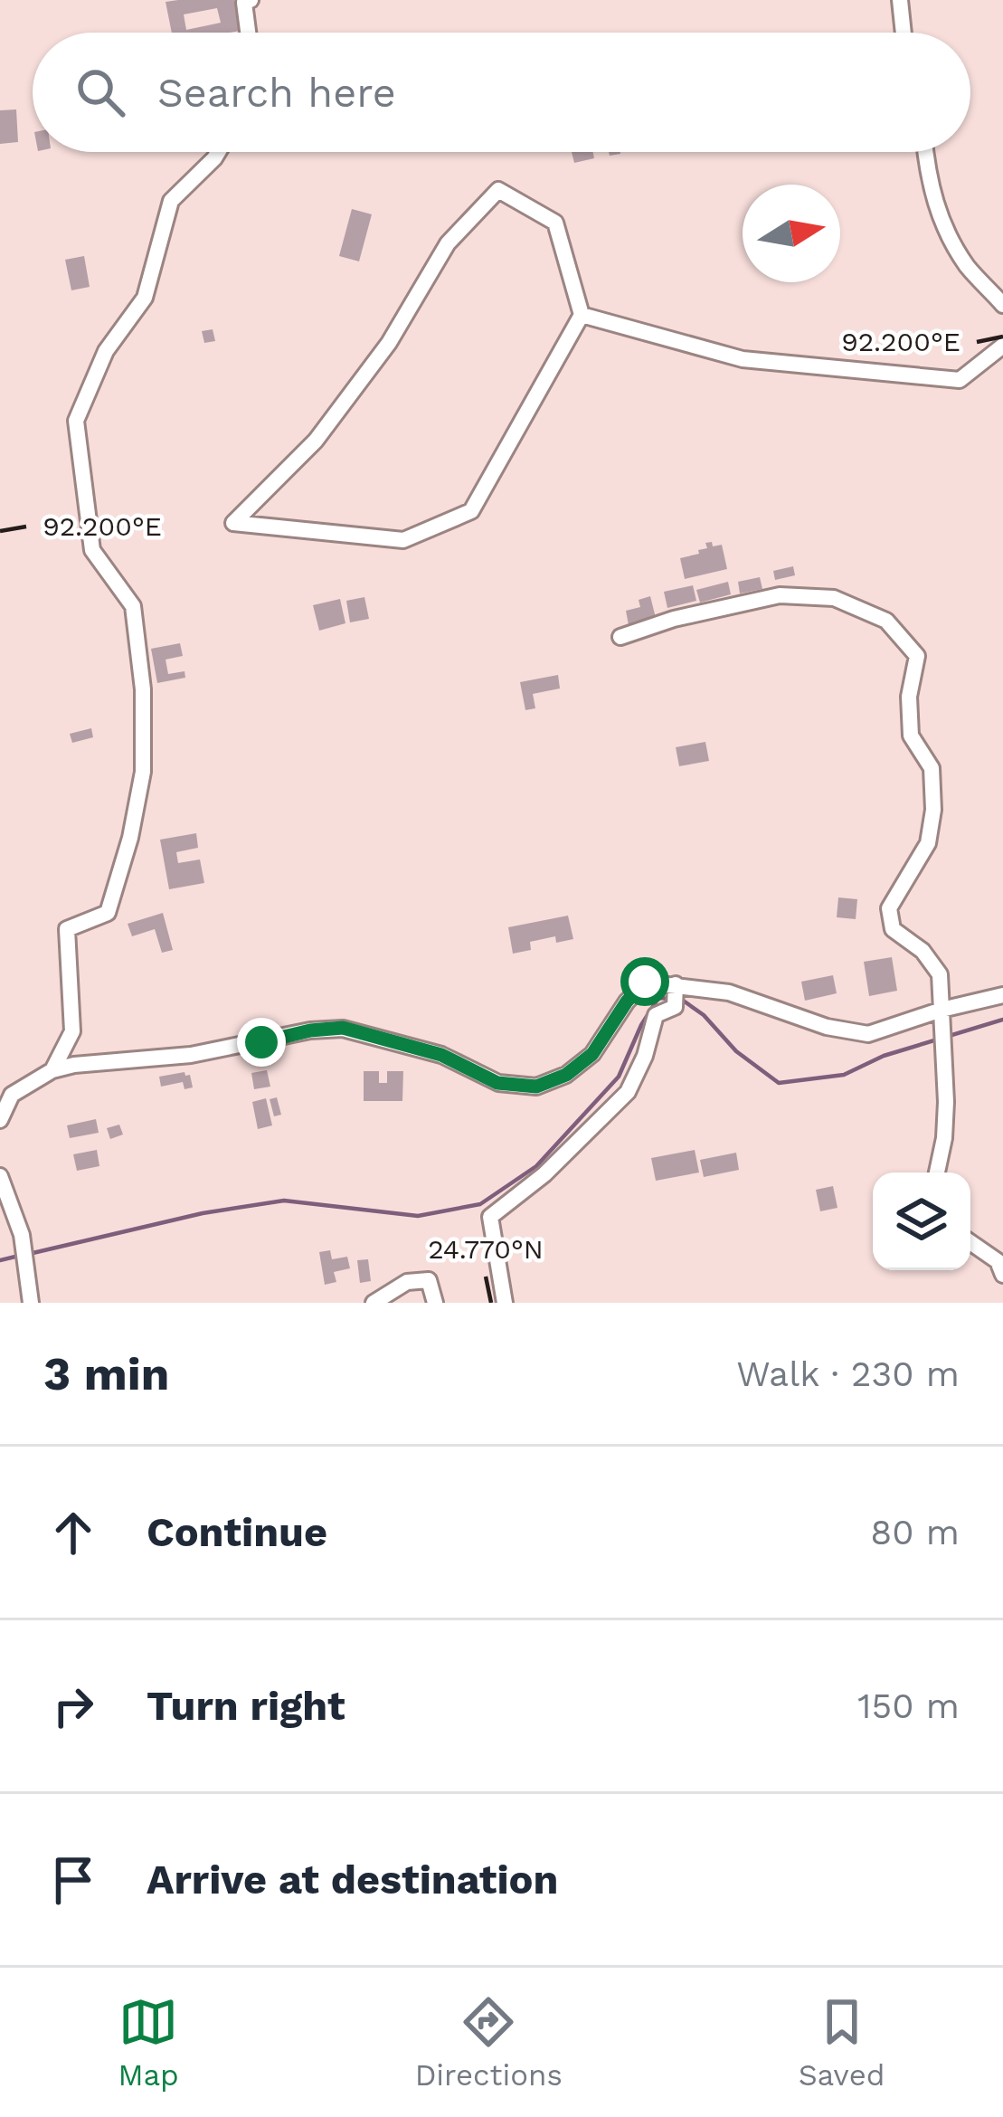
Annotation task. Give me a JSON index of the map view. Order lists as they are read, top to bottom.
{
  "north": "right",
  "page": {
    "search": "Search here",
    "heading": ["3 min", "Walk · 230 m"],
    "list": [
      ["Continue", "80 m"],
      ["Turn right", "150 m"],
      "Arrive at destination"
    ],
    "nav": ["Map", "Directions", "Saved"]
  },
  "coordinates": ["92.200°E", "24.770°N"]
}
